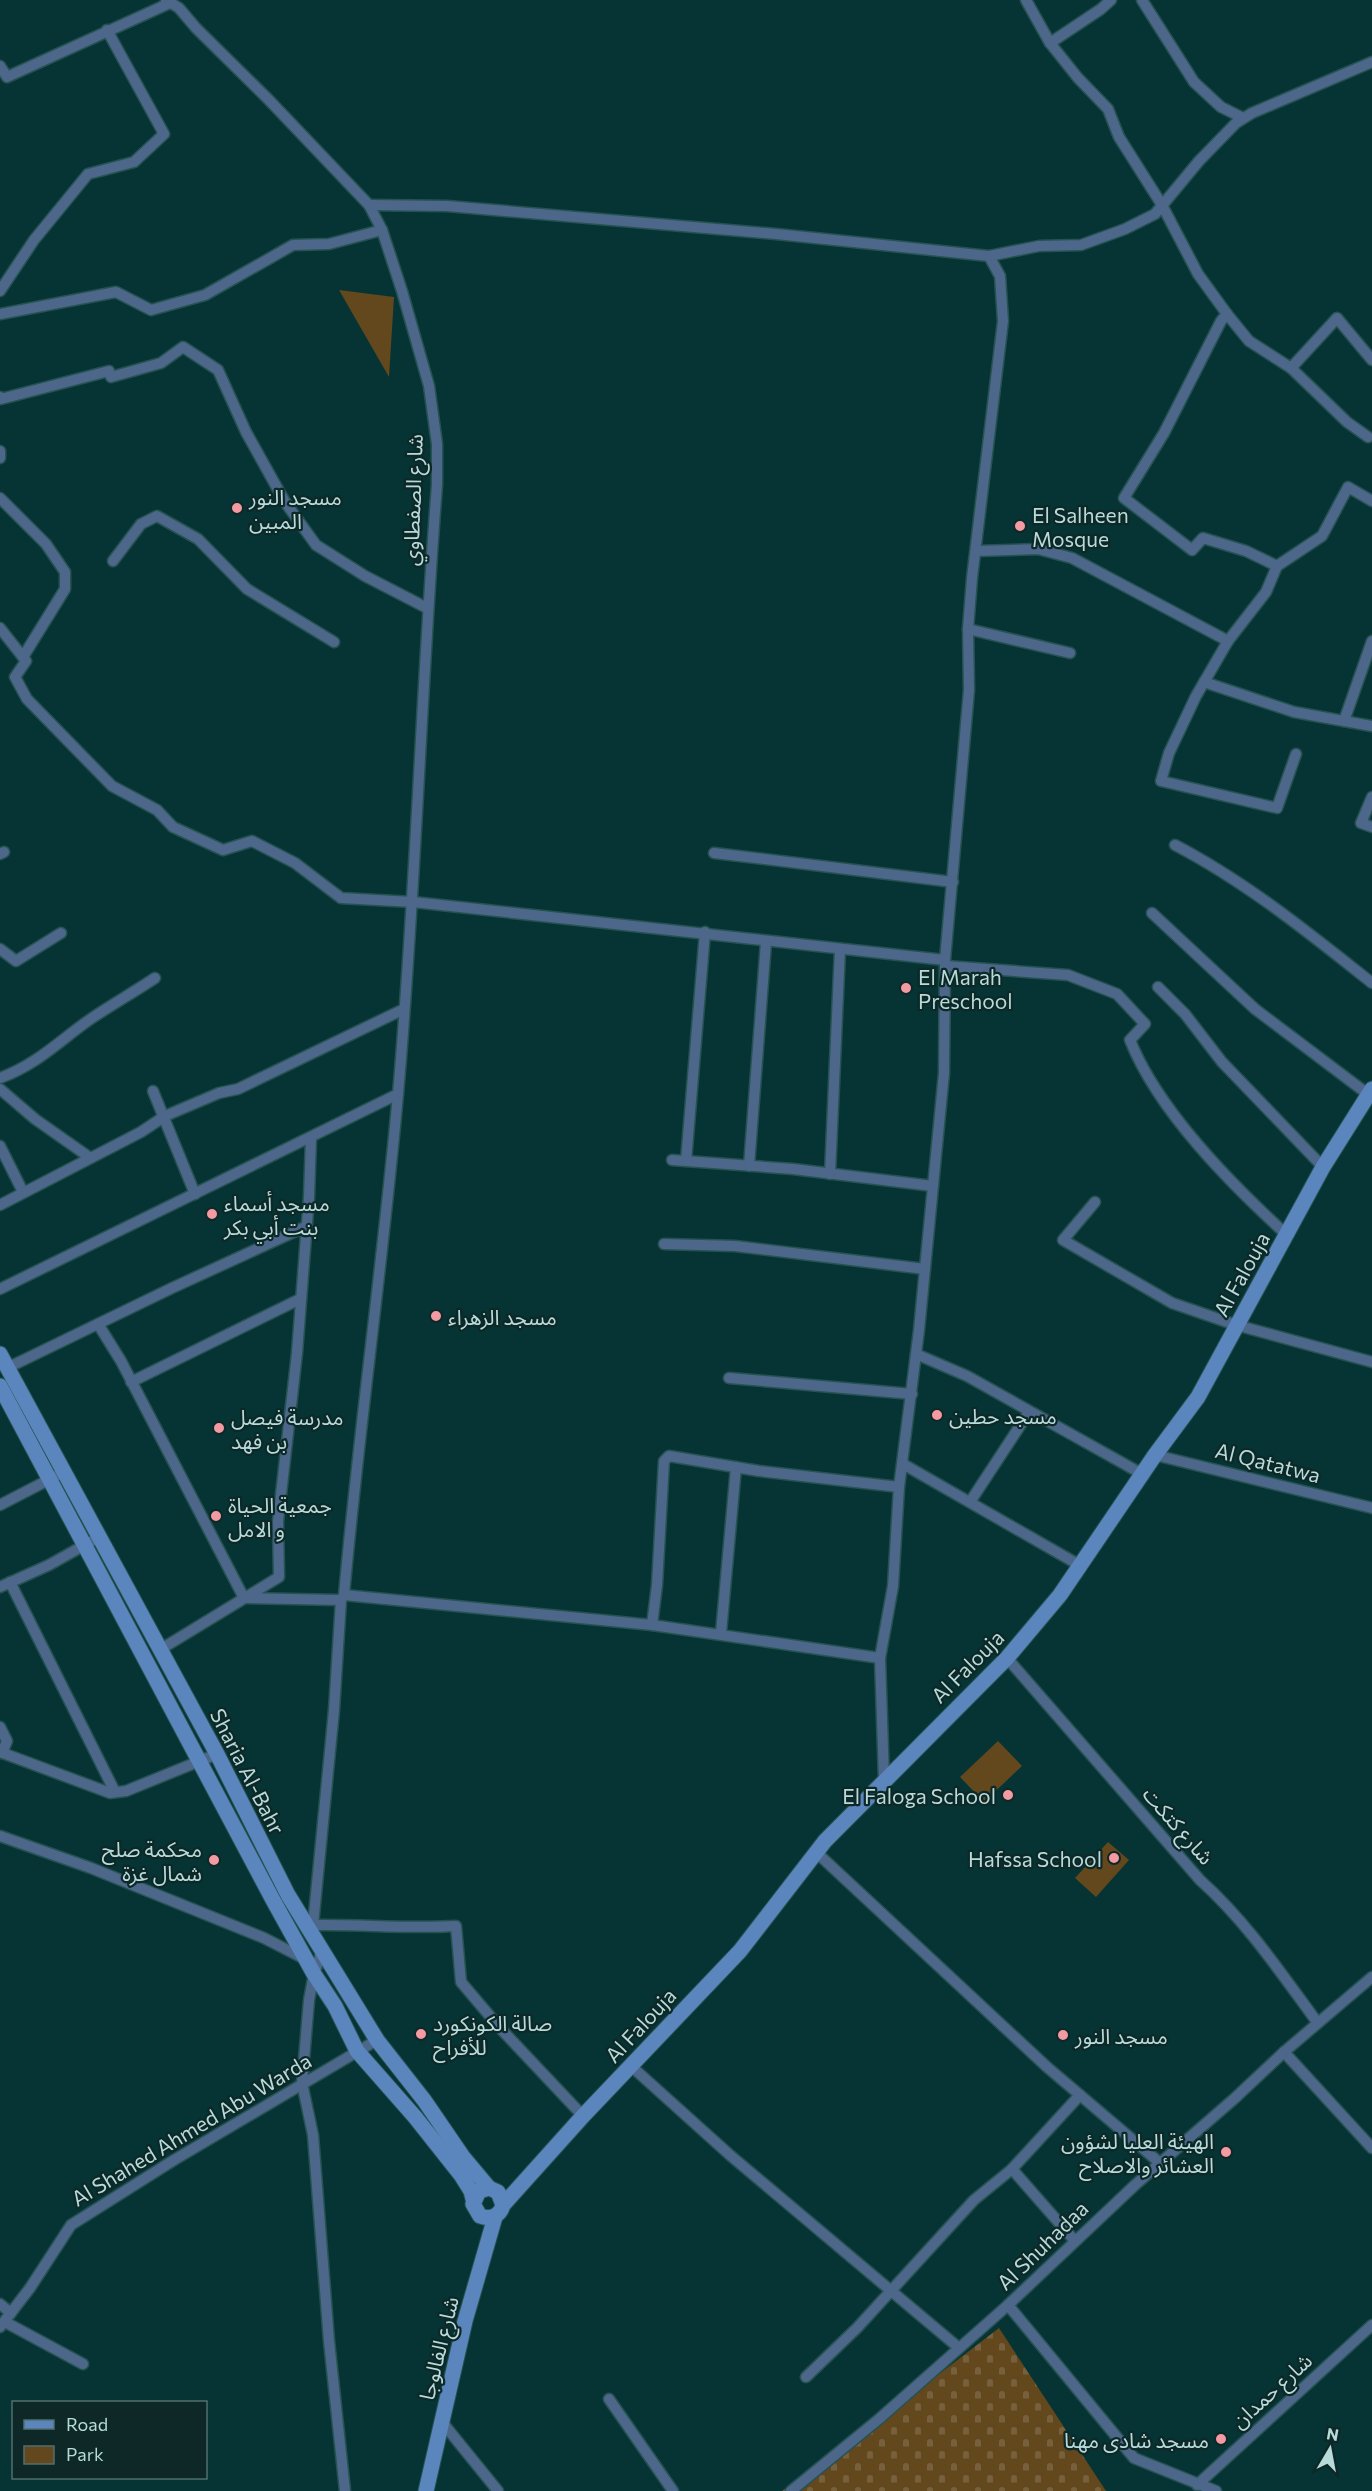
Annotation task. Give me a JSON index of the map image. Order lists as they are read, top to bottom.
{
  "streets": {
    "main road": ["Al Falouja", "Sharia Al-Bahr", "شارع الفالوجا"],
    "street": [
      "شارع الصفطاوي",
      "Al Qatatwa",
      "شارع كتكت",
      "Al Shahed Ahmed Abu Warda",
      "Al Shuhadaa",
      "شارع حمدان"
    ]
  },
  "crossings": [
    ["شارع الصفطاوي", "Sharia Al-Bahr"],
    ["Al Falouja", "Al Qatatwa"],
    ["Al Falouja", "Sharia Al-Bahr"],
    ["Al Falouja", "شارع كتكت"],
    ["Al Falouja", "شارع الفالوجا"],
    ["Sharia Al-Bahr", "Al Shahed Ahmed Abu Warda"],
    ["Sharia Al-Bahr", "شارع الفالوجا"],
    ["شارع كتكت", "Al Shuhadaa"]
  ],
  "places": [
    "مسجد النور المبين",
    "El Salheen Mosque",
    "El Marah Preschool",
    "مسجد أسماء بنت أبي بكر",
    "مسجد الزهراء",
    "مسجد حطين",
    "مدرسة فيصل بن فهد",
    "جمعية الحياة و الامل",
    "El Faloga School",
    "Hafssa School",
    "محكمة صلح شمال غزة",
    "صالة الكونكورد للأفراح",
    "مسجد النور",
    "الهيئة العليا لشؤون العشائر والاصلاح",
    "مسجد شادى مهنا"
  ],
  "legend": ["Road", "Park"],
  "north": "top"
}
